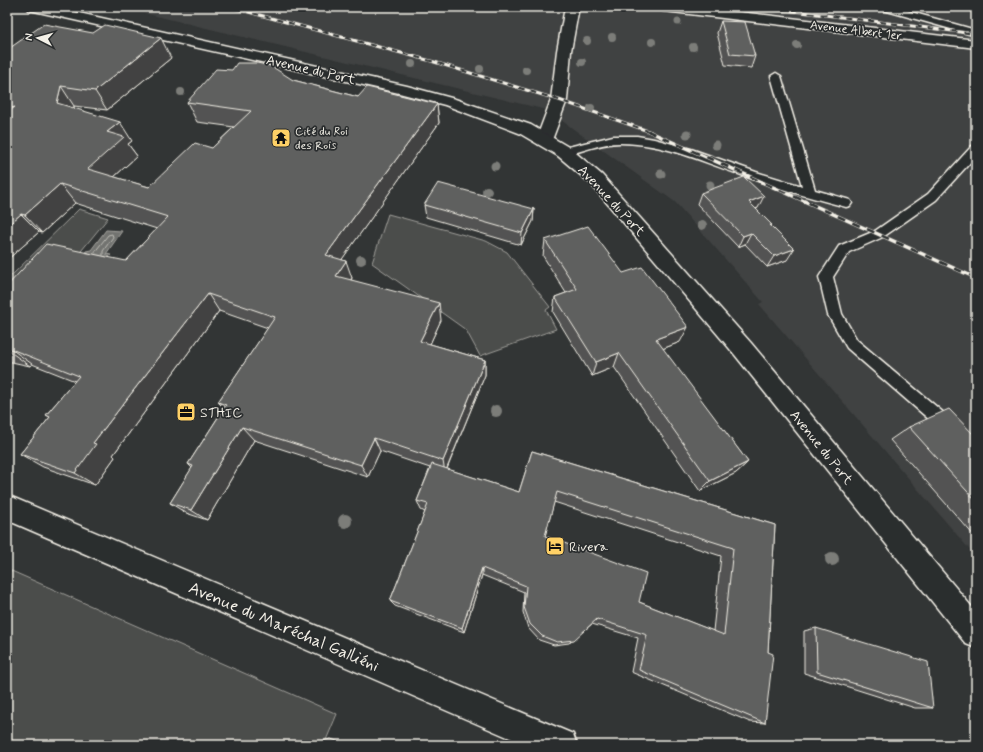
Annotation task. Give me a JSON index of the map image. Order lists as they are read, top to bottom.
{
  "streets": {
    "main road": ["Avenue Albert 1er", "Avenue du Port", "Avenue du Maréchal Galliéni"]
  },
  "places": {
    "temple": ["Cité du Roi des Rois"],
    "office": ["STHIC"],
    "hotel": ["Rivera"]
  },
  "north": "left"
}
